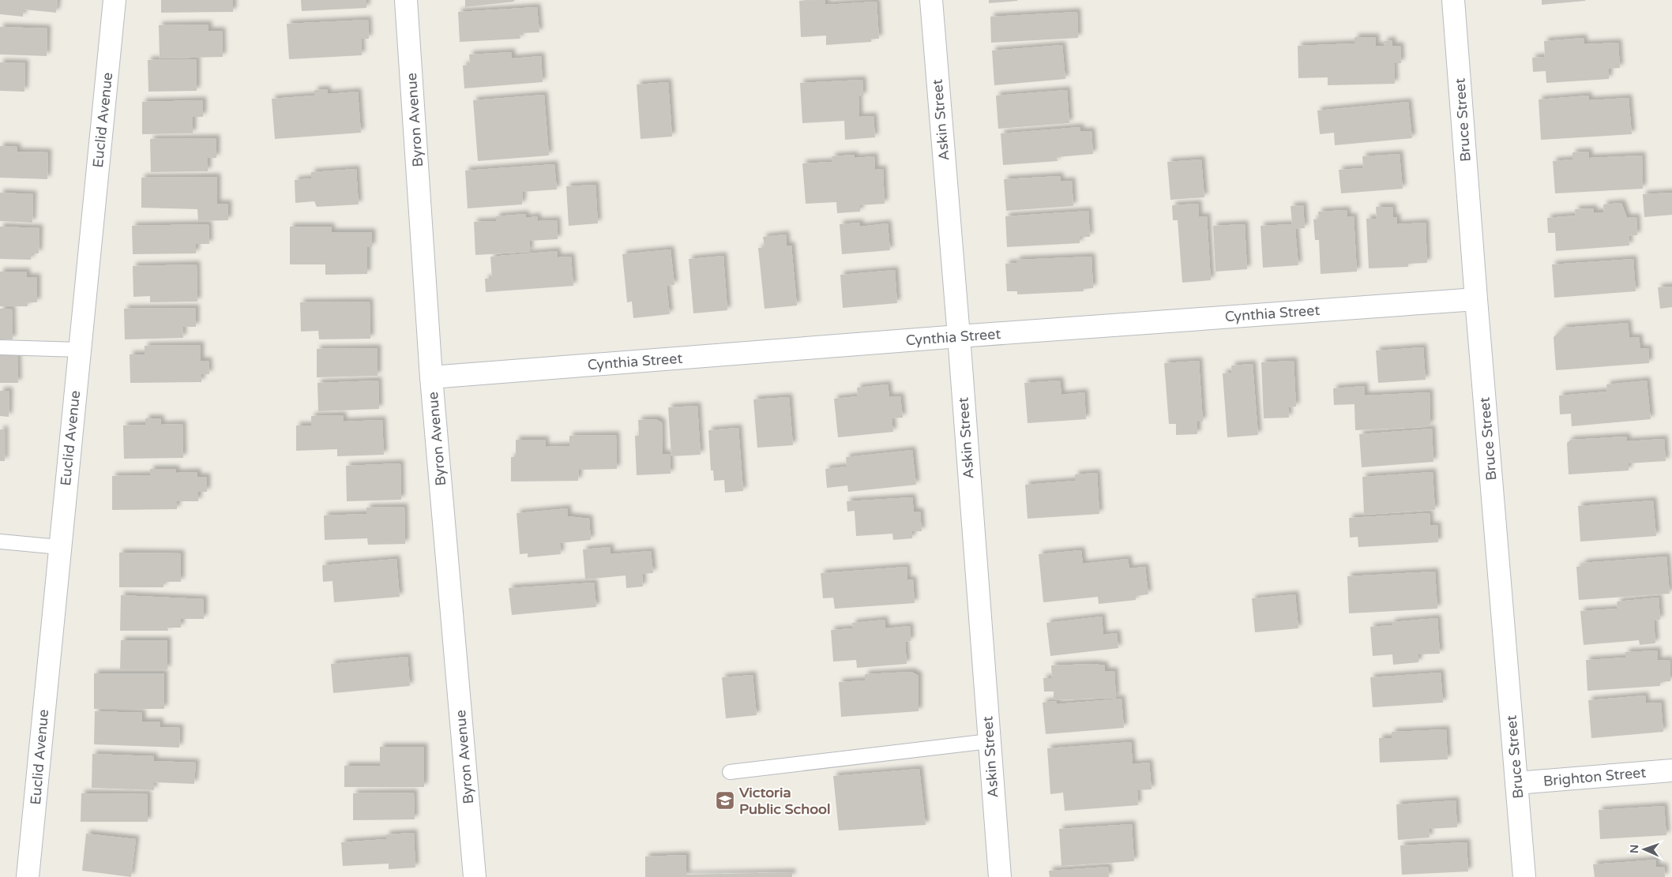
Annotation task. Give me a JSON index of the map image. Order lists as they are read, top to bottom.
{
  "streets": {
    "street": [
      "Euclid Avenue",
      "Byron Avenue",
      "Askin Street",
      "Bruce Street",
      "Cynthia Street",
      "Brighton Street"
    ]
  },
  "crossings": [
    ["Byron Avenue", "Cynthia Street"],
    ["Askin Street", "Cynthia Street"],
    ["Bruce Street", "Cynthia Street"],
    ["Bruce Street", "Brighton Street"]
  ],
  "places": {
    "school or university": ["Victoria Public School"]
  },
  "north": "left"
}
